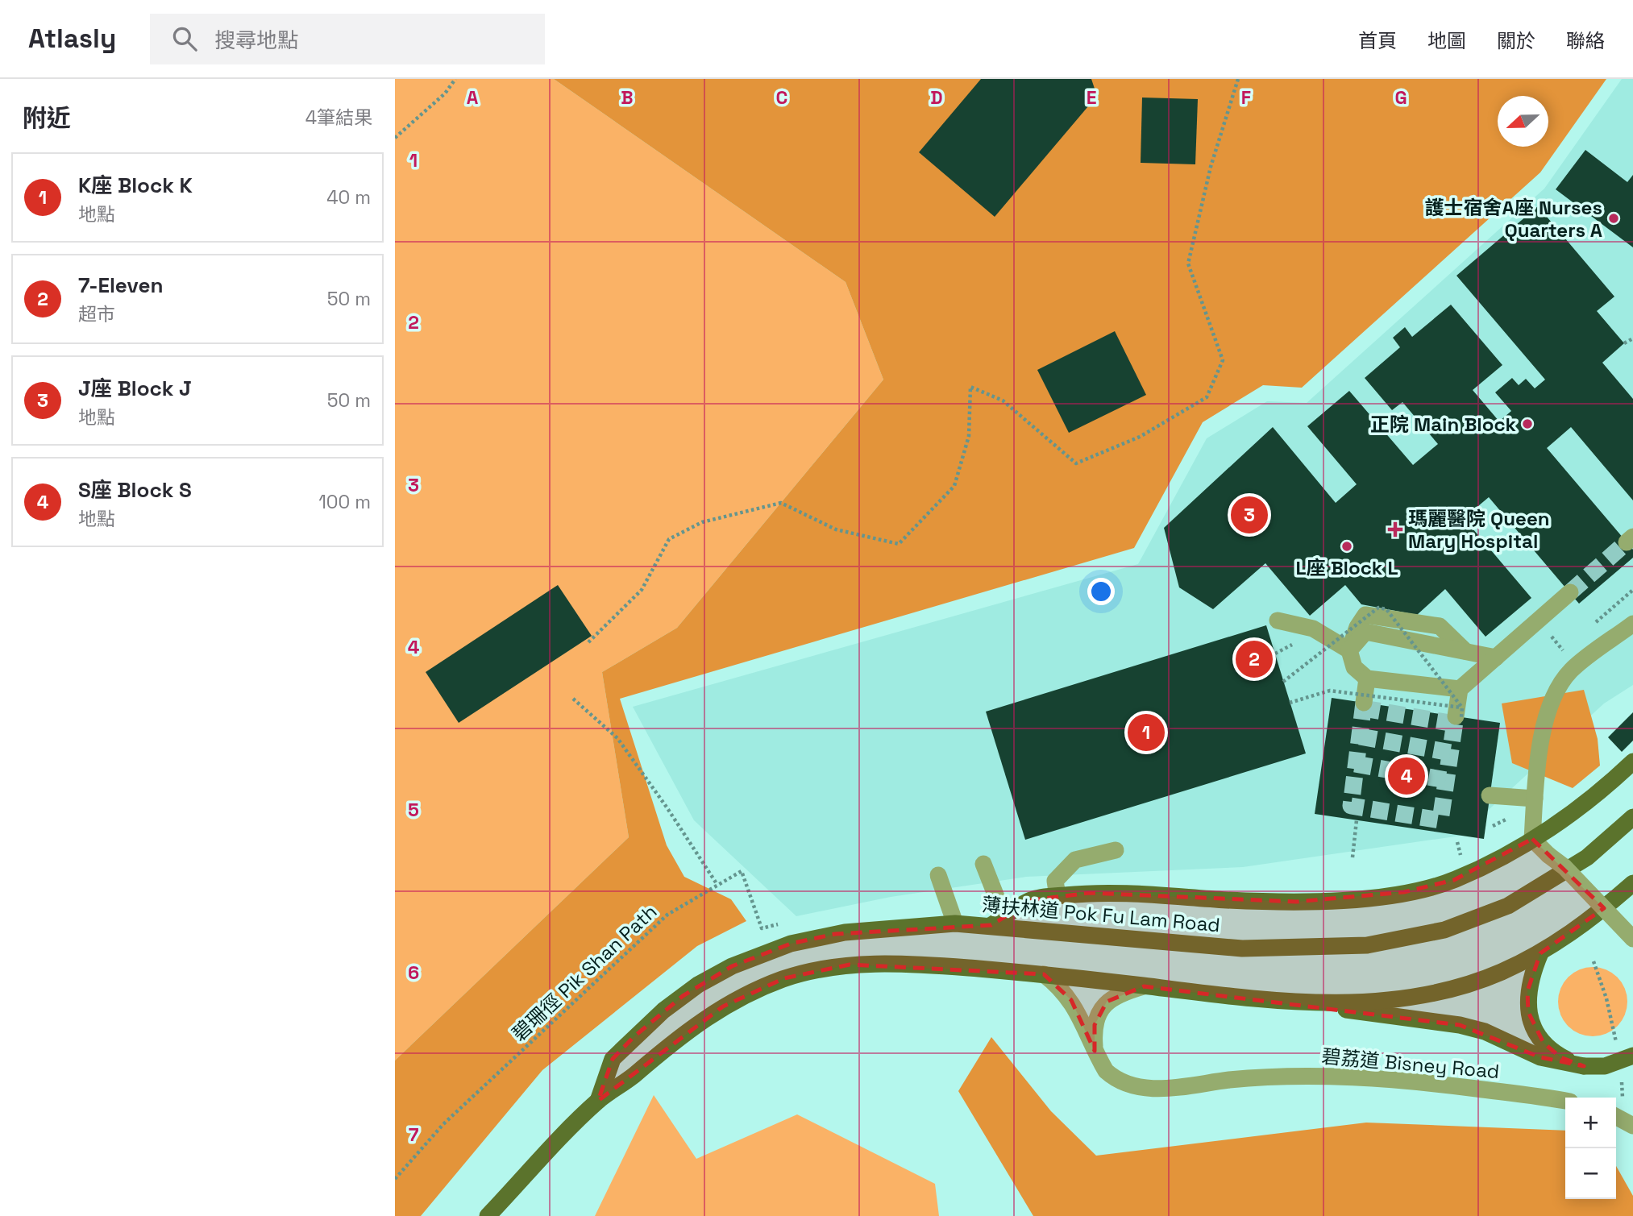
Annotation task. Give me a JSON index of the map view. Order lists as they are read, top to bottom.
{
  "streets": {
    "main road": ["薄扶林道 Pok Fu Lam Road"],
    "street": ["碧荔道 Bisney Road"],
    "path": ["碧珊徑 Pik Shan Path"]
  },
  "crossings": [
    ["薄扶林道 Pok Fu Lam Road", "碧荔道 Bisney Road"]
  ],
  "places": {
    "other": ["護士宿舍A座 Nurses Quarters A", "正院 Main Block", "L座 Block L"],
    "health": ["瑪麗醫院 Queen Mary Hospital"]
  },
  "north": "left",
  "page": {
    "header": "Atlasly",
    "search": "搜尋地點",
    "nav": [
      "首頁",
      "地圖",
      "關於",
      "聯絡"
    ],
    "heading": ["附近", "4筆結果"],
    "list": [
      {
        "mark": "1",
        "name": "K座 Block K",
        "note": "地點",
        "value": "40 m"
      },
      {
        "mark": "2",
        "name": "7-Eleven",
        "note": "超市",
        "value": "50 m"
      },
      {
        "mark": "3",
        "name": "J座 Block J",
        "note": "地點",
        "value": "50 m"
      },
      {
        "mark": "4",
        "name": "S座 Block S",
        "note": "地點",
        "value": "100 m"
      }
    ],
    "pins": [
      "3",
      "2",
      "1",
      "4"
    ],
    "map_buttons": ["+", "−"]
  },
  "grid": {
    "columns": [
      "A",
      "B",
      "C",
      "D",
      "E",
      "F",
      "G"
    ],
    "rows": [
      "1",
      "2",
      "3",
      "4",
      "5",
      "6",
      "7"
    ]
  }
}
